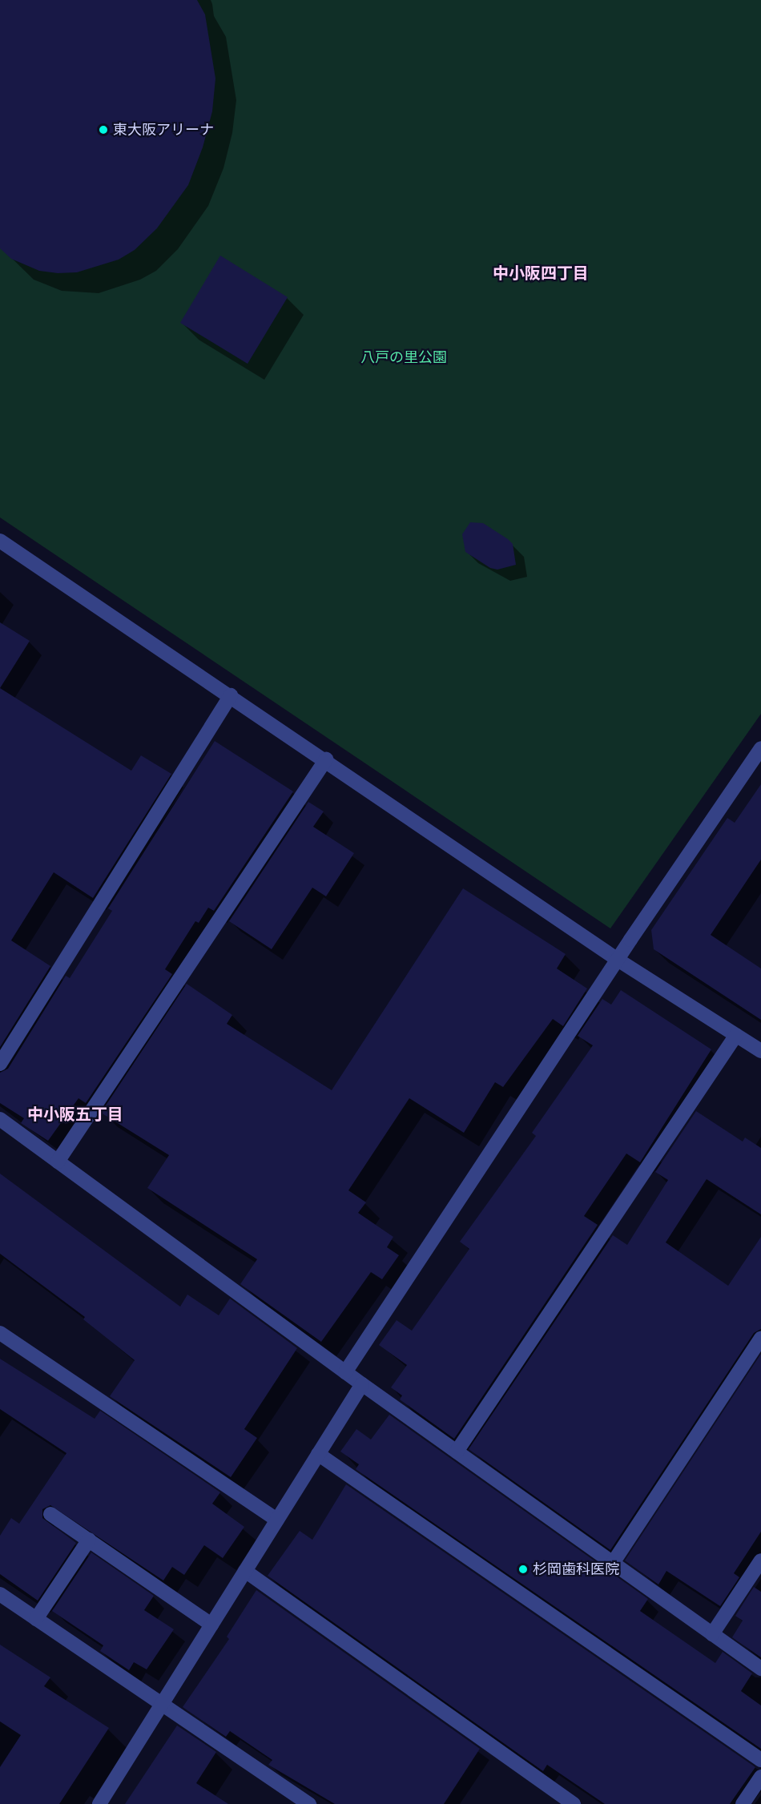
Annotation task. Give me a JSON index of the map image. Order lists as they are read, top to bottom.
{
  "districts": ["中小阪四丁目", "中小阪五丁目"],
  "parks": ["八戸の里公園"],
  "places": ["東大阪アリーナ", "杉岡歯科医院"]
}
